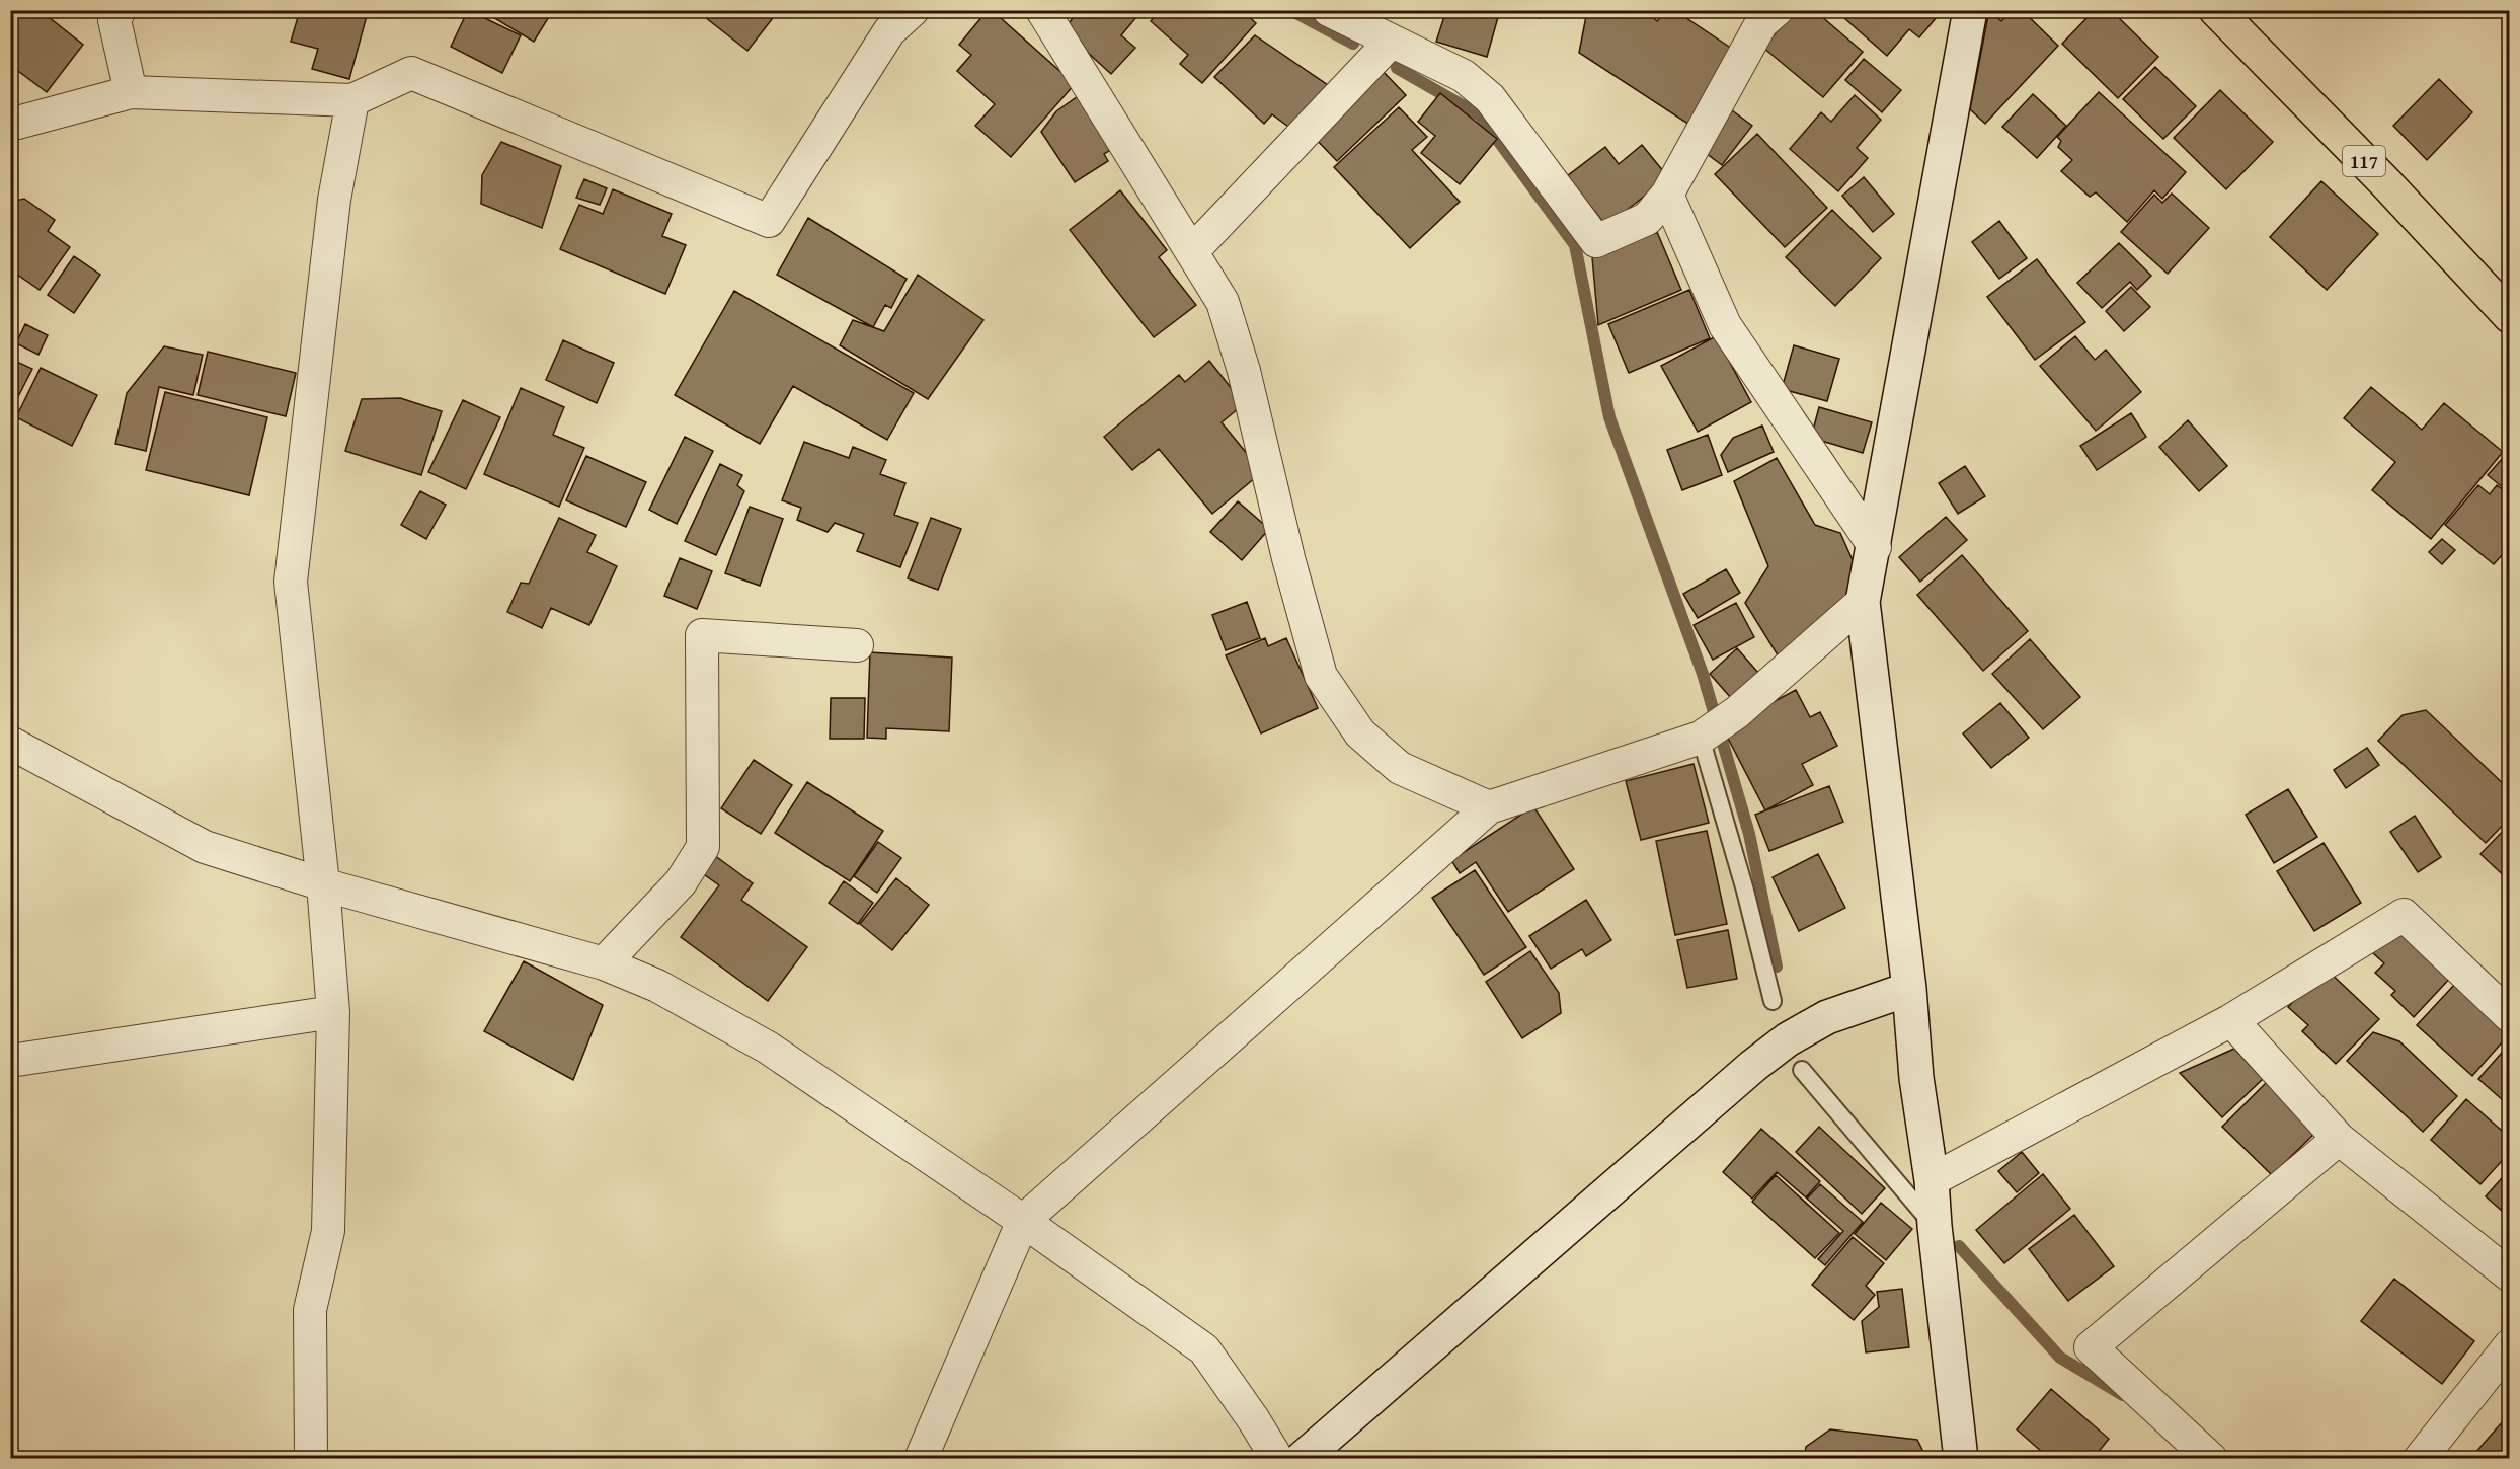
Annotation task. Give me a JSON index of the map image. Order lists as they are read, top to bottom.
{
  "streets": {
    "highway": ["117"]
  }
}
